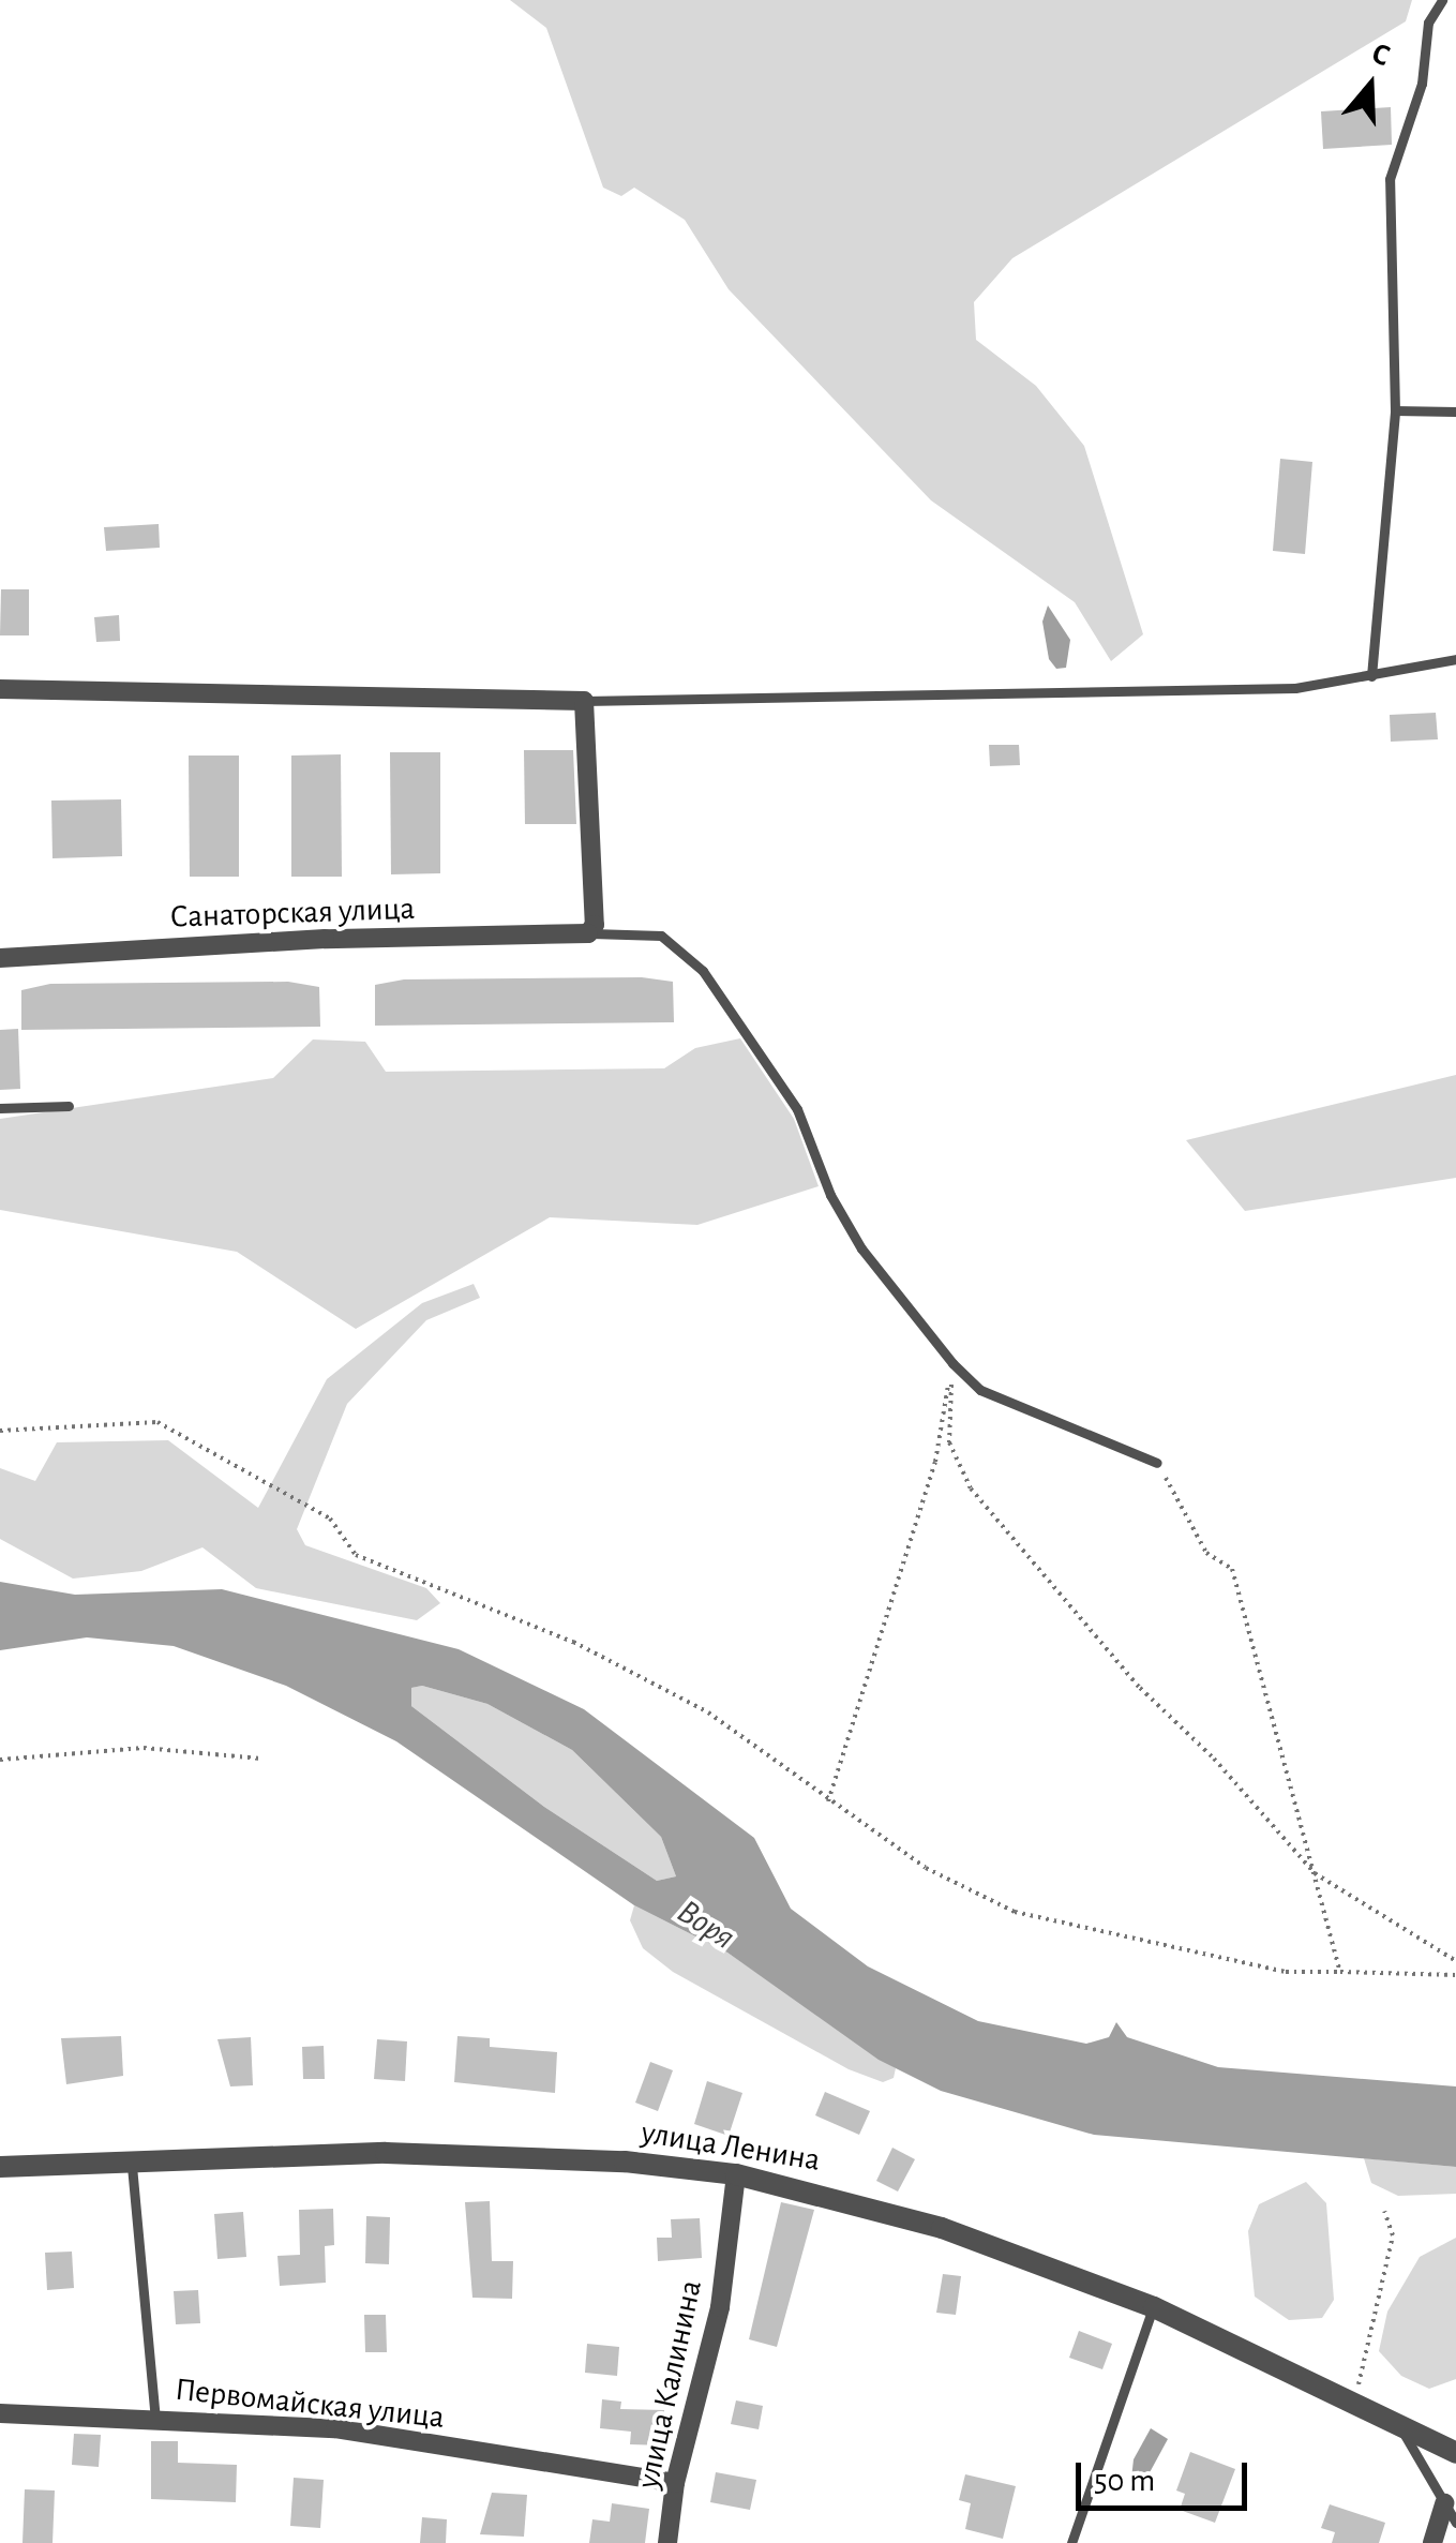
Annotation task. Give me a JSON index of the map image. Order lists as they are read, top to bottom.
{
  "streets": {
    "street": [
      "Санаторская улица",
      "улица Ленина",
      "улица Калинина",
      "Первомайская улица"
    ]
  },
  "crossings": [
    ["улица Ленина", "улица Калинина"],
    ["улица Калинина", "Первомайская улица"]
  ],
  "water": ["Воря"],
  "scale_bar": "50 m",
  "north": "top"
}
